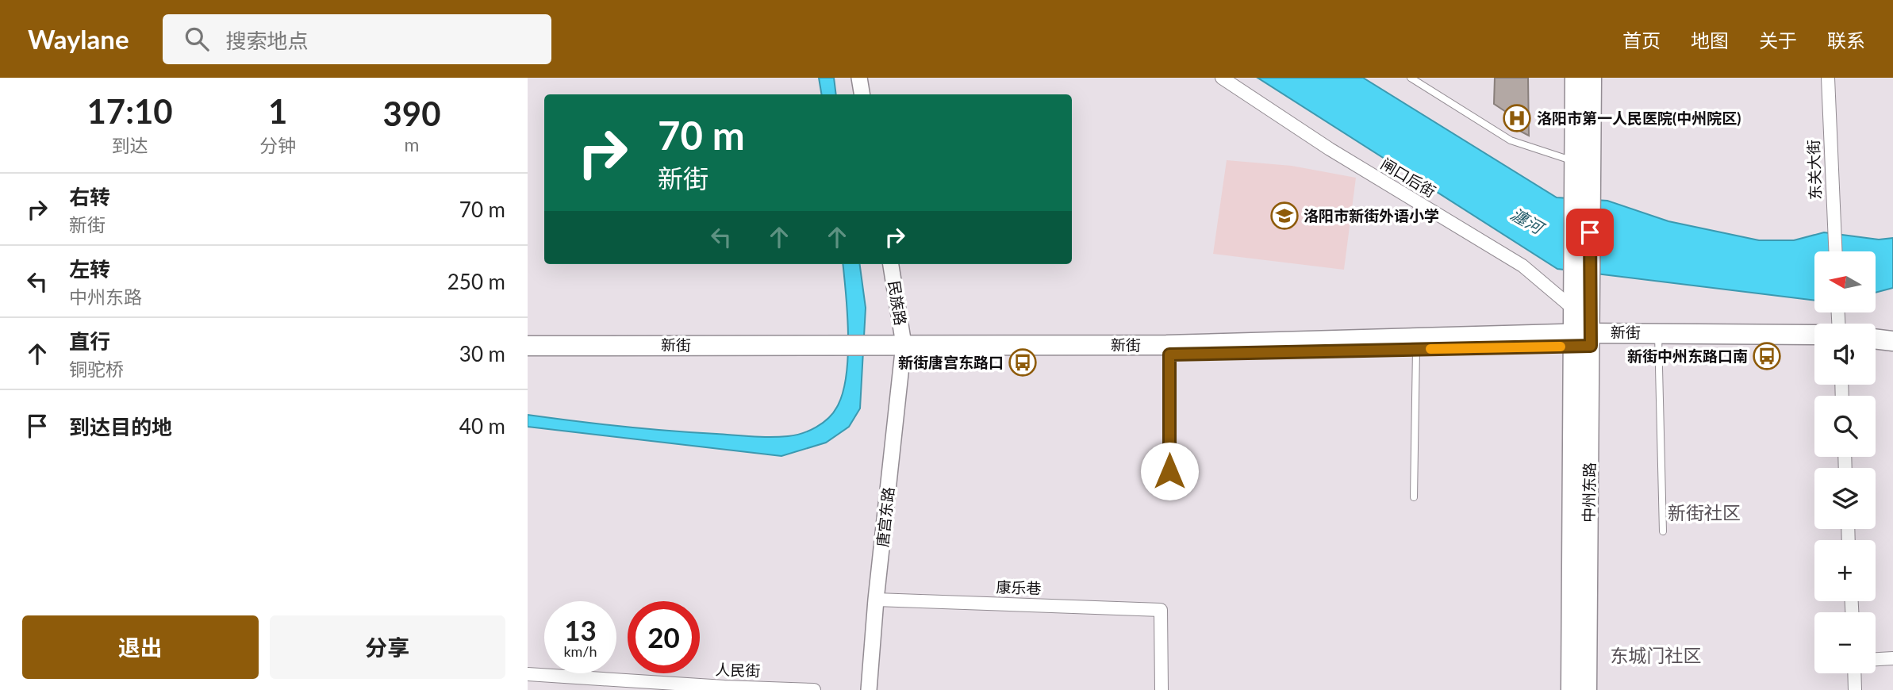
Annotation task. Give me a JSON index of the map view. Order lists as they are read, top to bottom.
{
  "streets": {
    "main road": ["新街", "中州东路"],
    "street": [
      "东关大街",
      "闸口后街",
      "民族路",
      "唐宫东路",
      "康乐巷",
      "人民街"
    ]
  },
  "crossings": [
    ["闸口后街", "中州东路"],
    ["民族路", "新街"],
    ["民族路", "唐宫东路"],
    ["新街", "中州东路"],
    ["新街", "唐宫东路"],
    ["唐宫东路", "康乐巷"]
  ],
  "districts": ["新街社区", "东城门社区"],
  "water": ["瀍河"],
  "places": {
    "hospital": ["洛阳市第一人民医院(中州院区)"],
    "school or university": ["洛阳市新街外语小学"],
    "bus stop": ["新街中州东路口南", "新街唐宫东路口"]
  },
  "north": "left",
  "page": {
    "header": "Waylane",
    "search": "搜索地点",
    "nav": [
      "首页",
      "地图",
      "关于",
      "联系"
    ],
    "eta": [
      "17:10",
      "到达",
      "1",
      "分钟",
      "390",
      "m"
    ],
    "turn": ["70 m", "新街"],
    "list": [
      {
        "name": "右转",
        "note": "新街",
        "value": "70 m"
      },
      {
        "name": "左转",
        "note": "中州东路",
        "value": "250 m"
      },
      {
        "name": "直行",
        "note": "铜驼桥",
        "value": "30 m"
      },
      {
        "name": "到达目的地",
        "value": "40 m"
      }
    ],
    "map_buttons": ["+", "−"],
    "speed": "13 km/h",
    "limit": "20",
    "buttons": ["退出", "分享"]
  }
}
